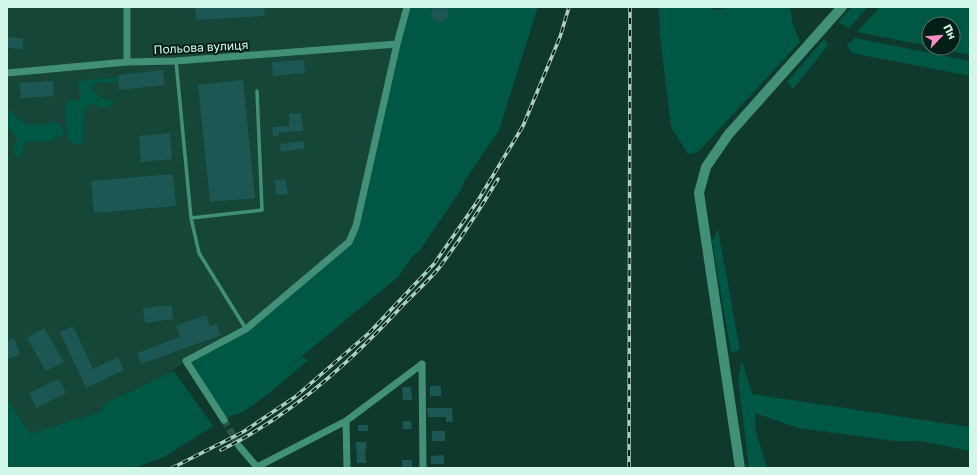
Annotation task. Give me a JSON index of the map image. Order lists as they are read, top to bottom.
{
  "streets": {
    "street": ["Польова вулиця"]
  },
  "north": "top right"
}
